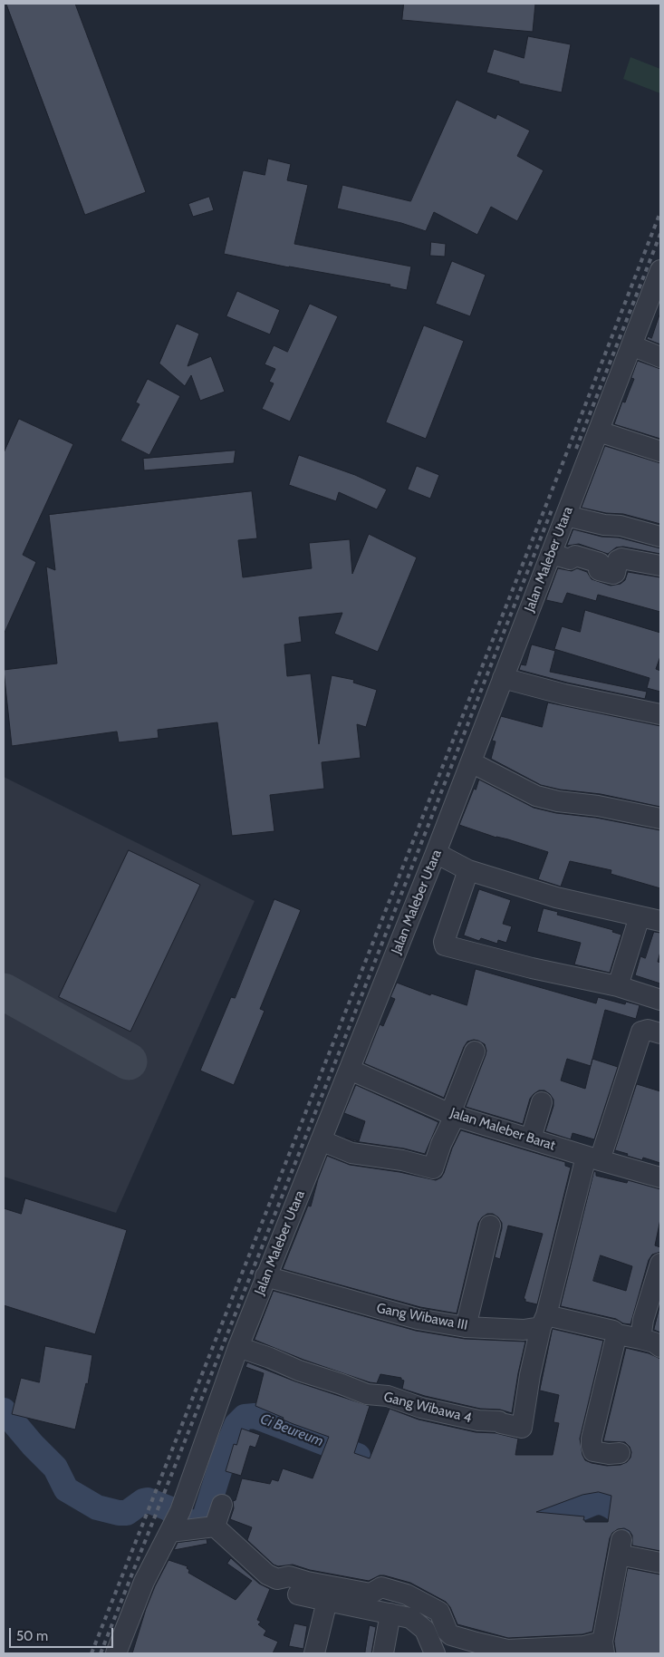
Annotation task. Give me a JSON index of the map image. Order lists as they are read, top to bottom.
{
  "streets": {
    "street": [
      "Jalan Maleber Utara",
      "Jalan Maleber Barat",
      "Gang Wibawa III",
      "Gang Wibawa 4"
    ]
  },
  "crossings": [
    ["Jalan Maleber Utara", "Jalan Maleber Barat"],
    ["Jalan Maleber Utara", "Gang Wibawa III"],
    ["Jalan Maleber Utara", "Gang Wibawa 4"],
    ["Gang Wibawa III", "Gang Wibawa 4"]
  ],
  "water": ["Ci Beureum"],
  "scale_bar": "50 m"
}
